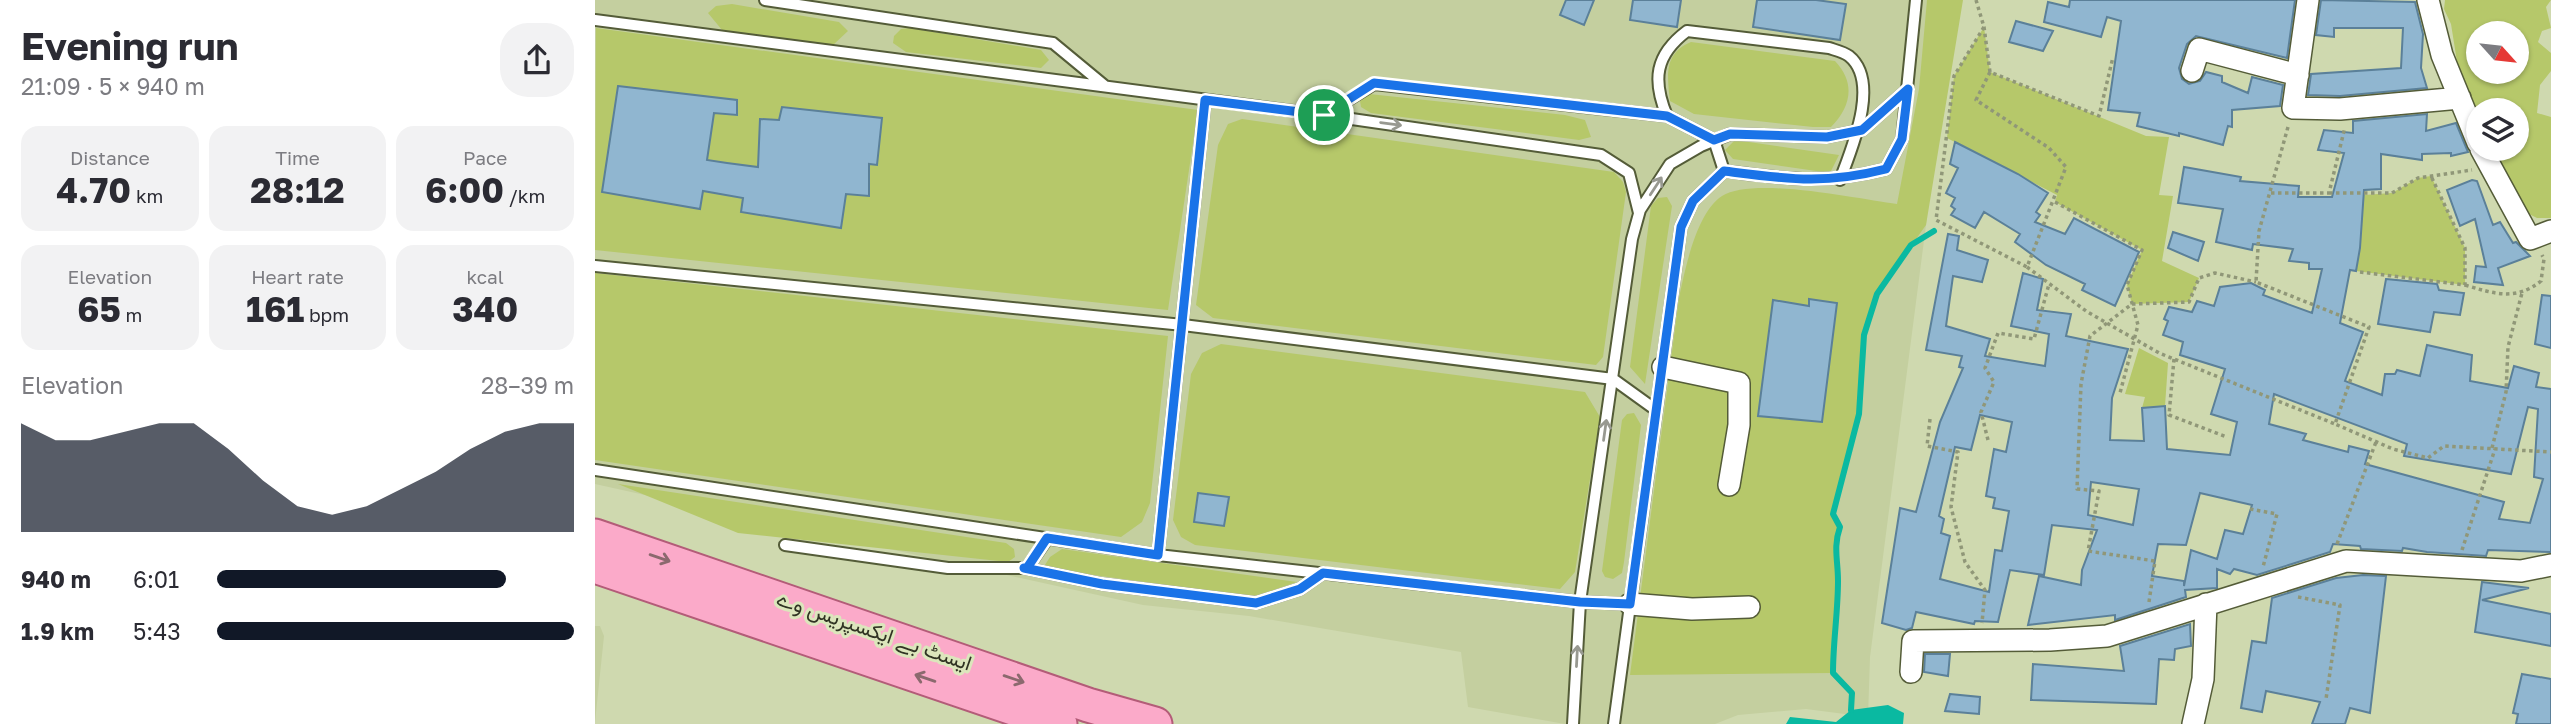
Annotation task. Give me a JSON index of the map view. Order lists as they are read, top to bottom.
{
  "streets": {
    "main road": ["ایسٹ بے ایکسپریس وے"]
  },
  "north": "bottom right",
  "page": {
    "heading": ["Evening run", "21:09 · 5 × 940 m"],
    "stats": [
      ["Distance", "4.70 km"],
      ["Time", "28:12"],
      ["Pace", "6:00 /km"],
      ["Elevation", "65 m"],
      ["Heart rate", "161 bpm"],
      ["kcal", "340"]
    ],
    "chart": ["Elevation", "28–39 m"],
    "list": [
      {
        "name": "940 m",
        "note": "6:01"
      },
      {
        "name": "1.9 km",
        "note": "5:43"
      }
    ]
  }
}
